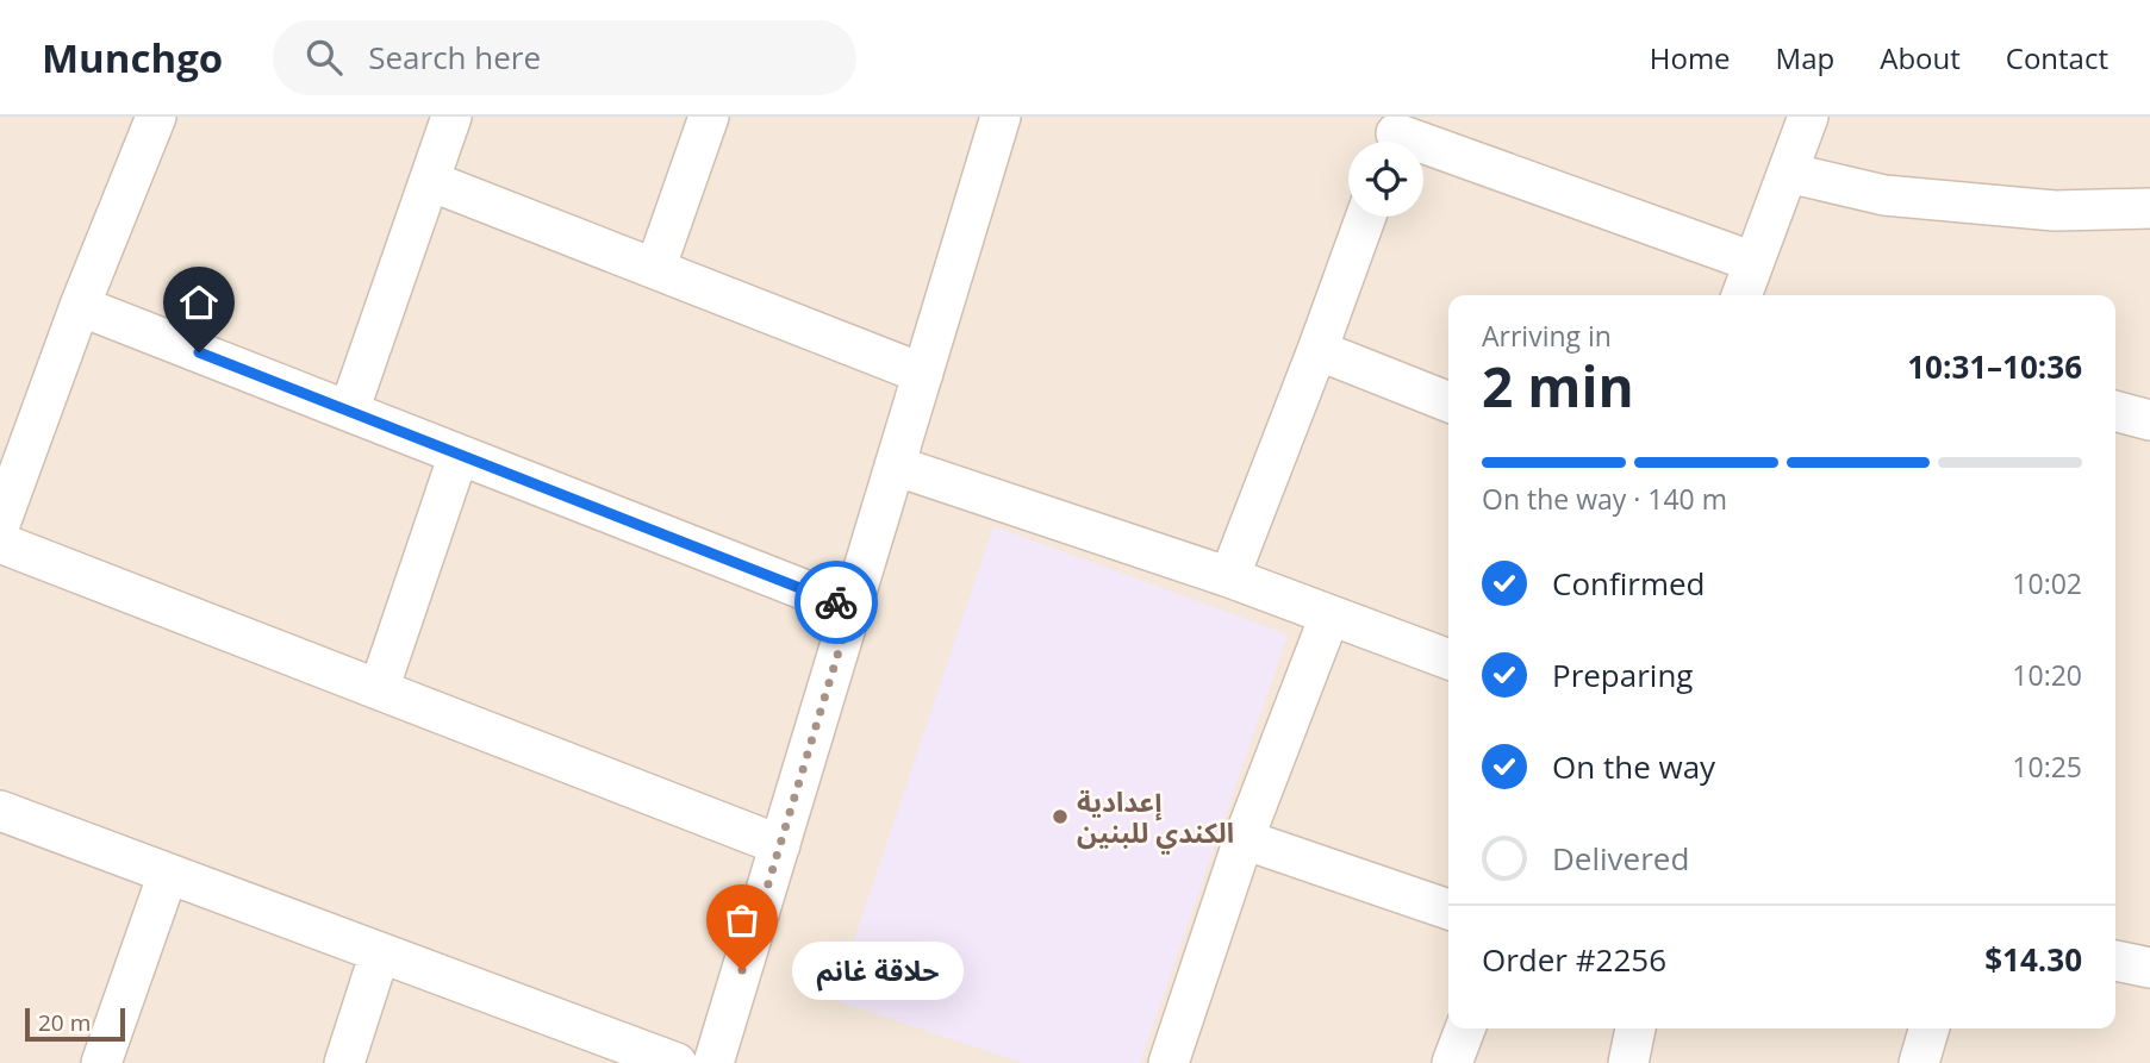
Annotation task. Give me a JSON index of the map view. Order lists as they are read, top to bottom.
{
  "places": ["إعدادية الكندي للبنين", "حلاقة غانم"],
  "scale_bar": "20 m",
  "page": {
    "header": "Munchgo",
    "search": "Search here",
    "nav": [
      "Home",
      "Map",
      "About",
      "Contact"
    ],
    "heading": ["2 min", "Arriving in", "10:31–10:36"],
    "panel": ["Order #2256", "$14.30"],
    "bar": "On the way · 140 m",
    "list": [
      ["Confirmed", "10:02"],
      ["Preparing", "10:20"],
      ["On the way", "10:25"],
      "Delivered"
    ],
    "bubble": "حلاقة غانم",
    "scale": "20 m"
  }
}
